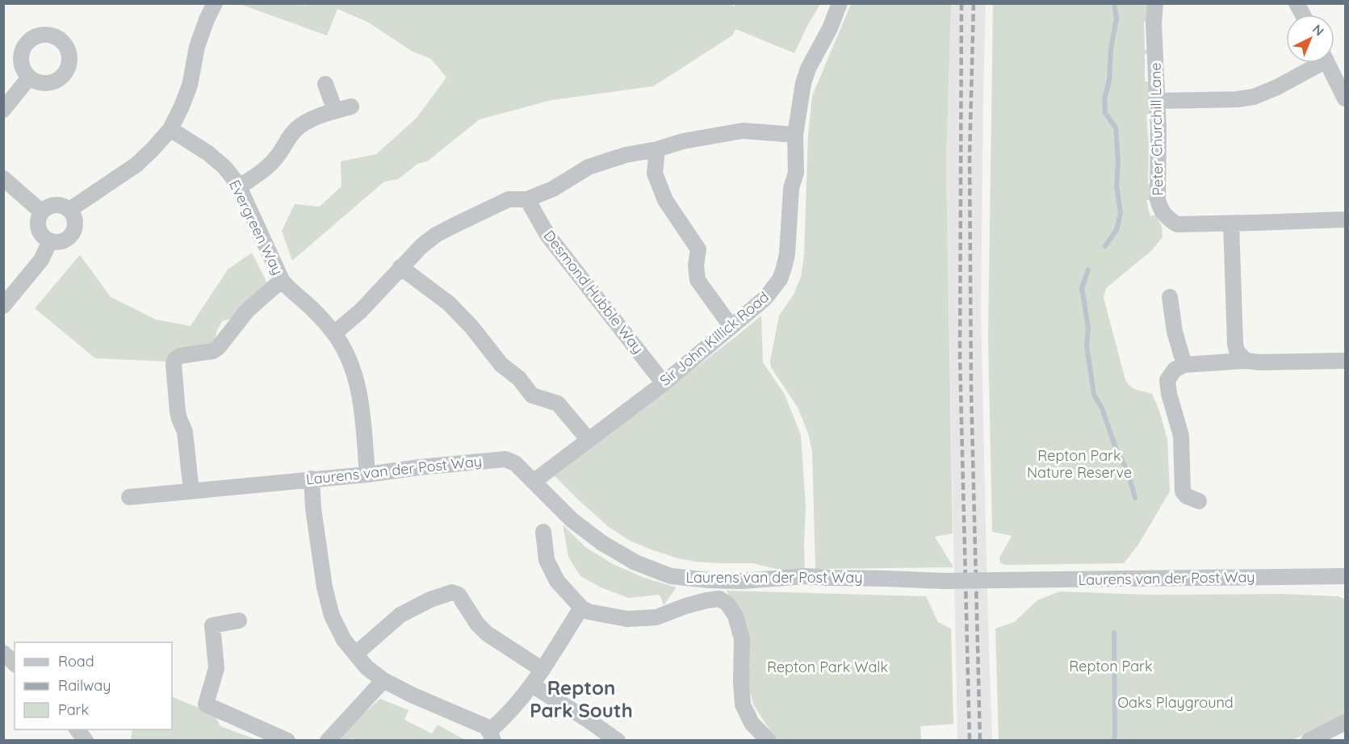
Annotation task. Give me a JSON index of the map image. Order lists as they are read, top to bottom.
{
  "streets": {
    "street": [
      "Peter Churchill Lane",
      "Evergreen Way",
      "Desmond Hubble Way",
      "Sir John Killick Road",
      "Laurens van der Post Way"
    ]
  },
  "crossings": [
    ["Evergreen Way", "Laurens van der Post Way"],
    ["Desmond Hubble Way", "Sir John Killick Road"],
    ["Sir John Killick Road", "Laurens van der Post Way"]
  ],
  "districts": ["Repton Park South"],
  "parks": [
    "Repton Park Nature Reserve",
    "Repton Park",
    "Repton Park Walk",
    "Oaks Playground"
  ],
  "legend": ["Road", "Railway", "Park"],
  "north": "top right"
}
